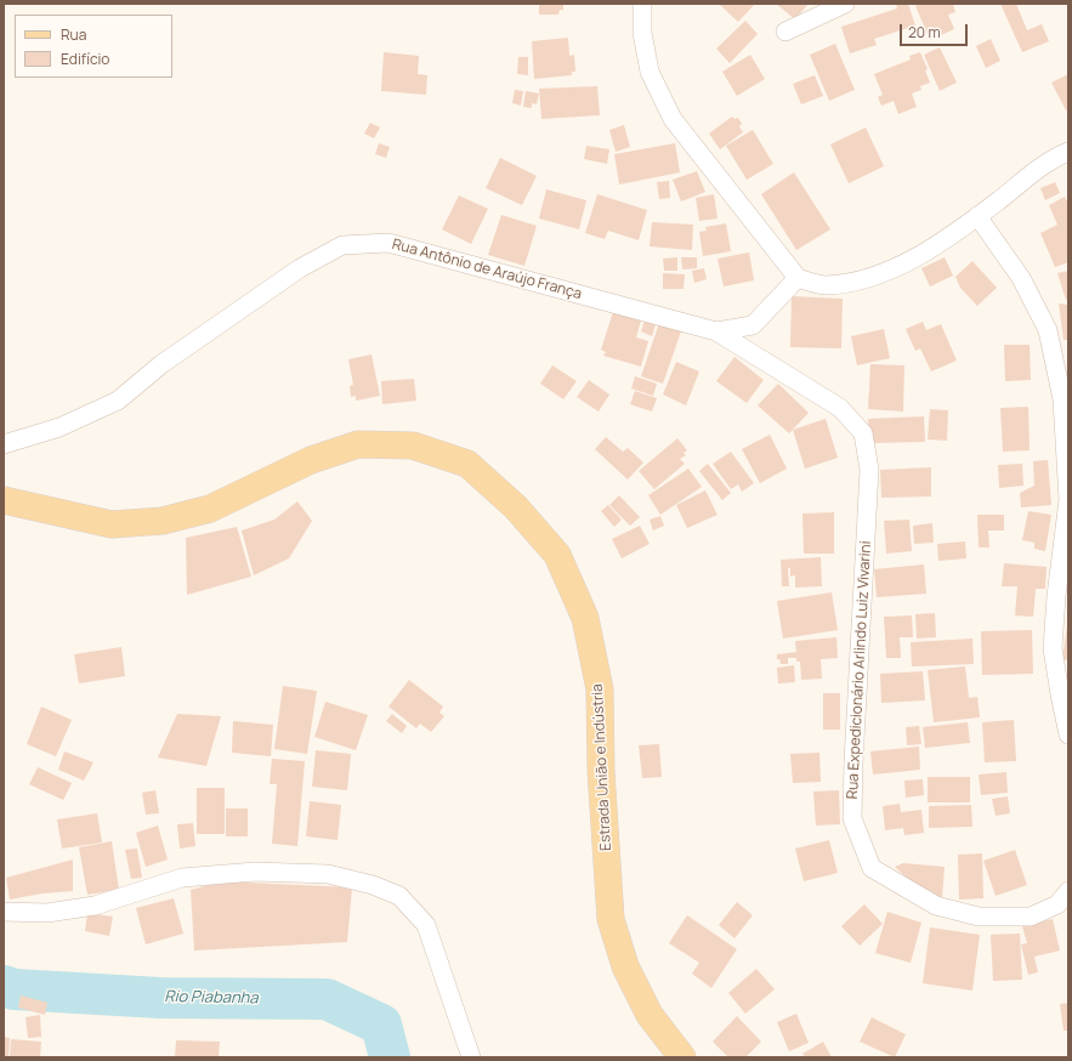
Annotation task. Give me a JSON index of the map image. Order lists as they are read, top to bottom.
{
  "streets": {
    "main road": ["Estrada União e Indústria"],
    "street": ["Rua Antônio de Araújo França", "Rua Expedicionário Arlindo Luiz Vivarini"]
  },
  "crossings": [
    ["Rua Antônio de Araújo França", "Rua Expedicionário Arlindo Luiz Vivarini"]
  ],
  "water": ["Rio Piabanha"],
  "legend": ["Rua", "Edifício"],
  "scale_bar": "20 m"
}
